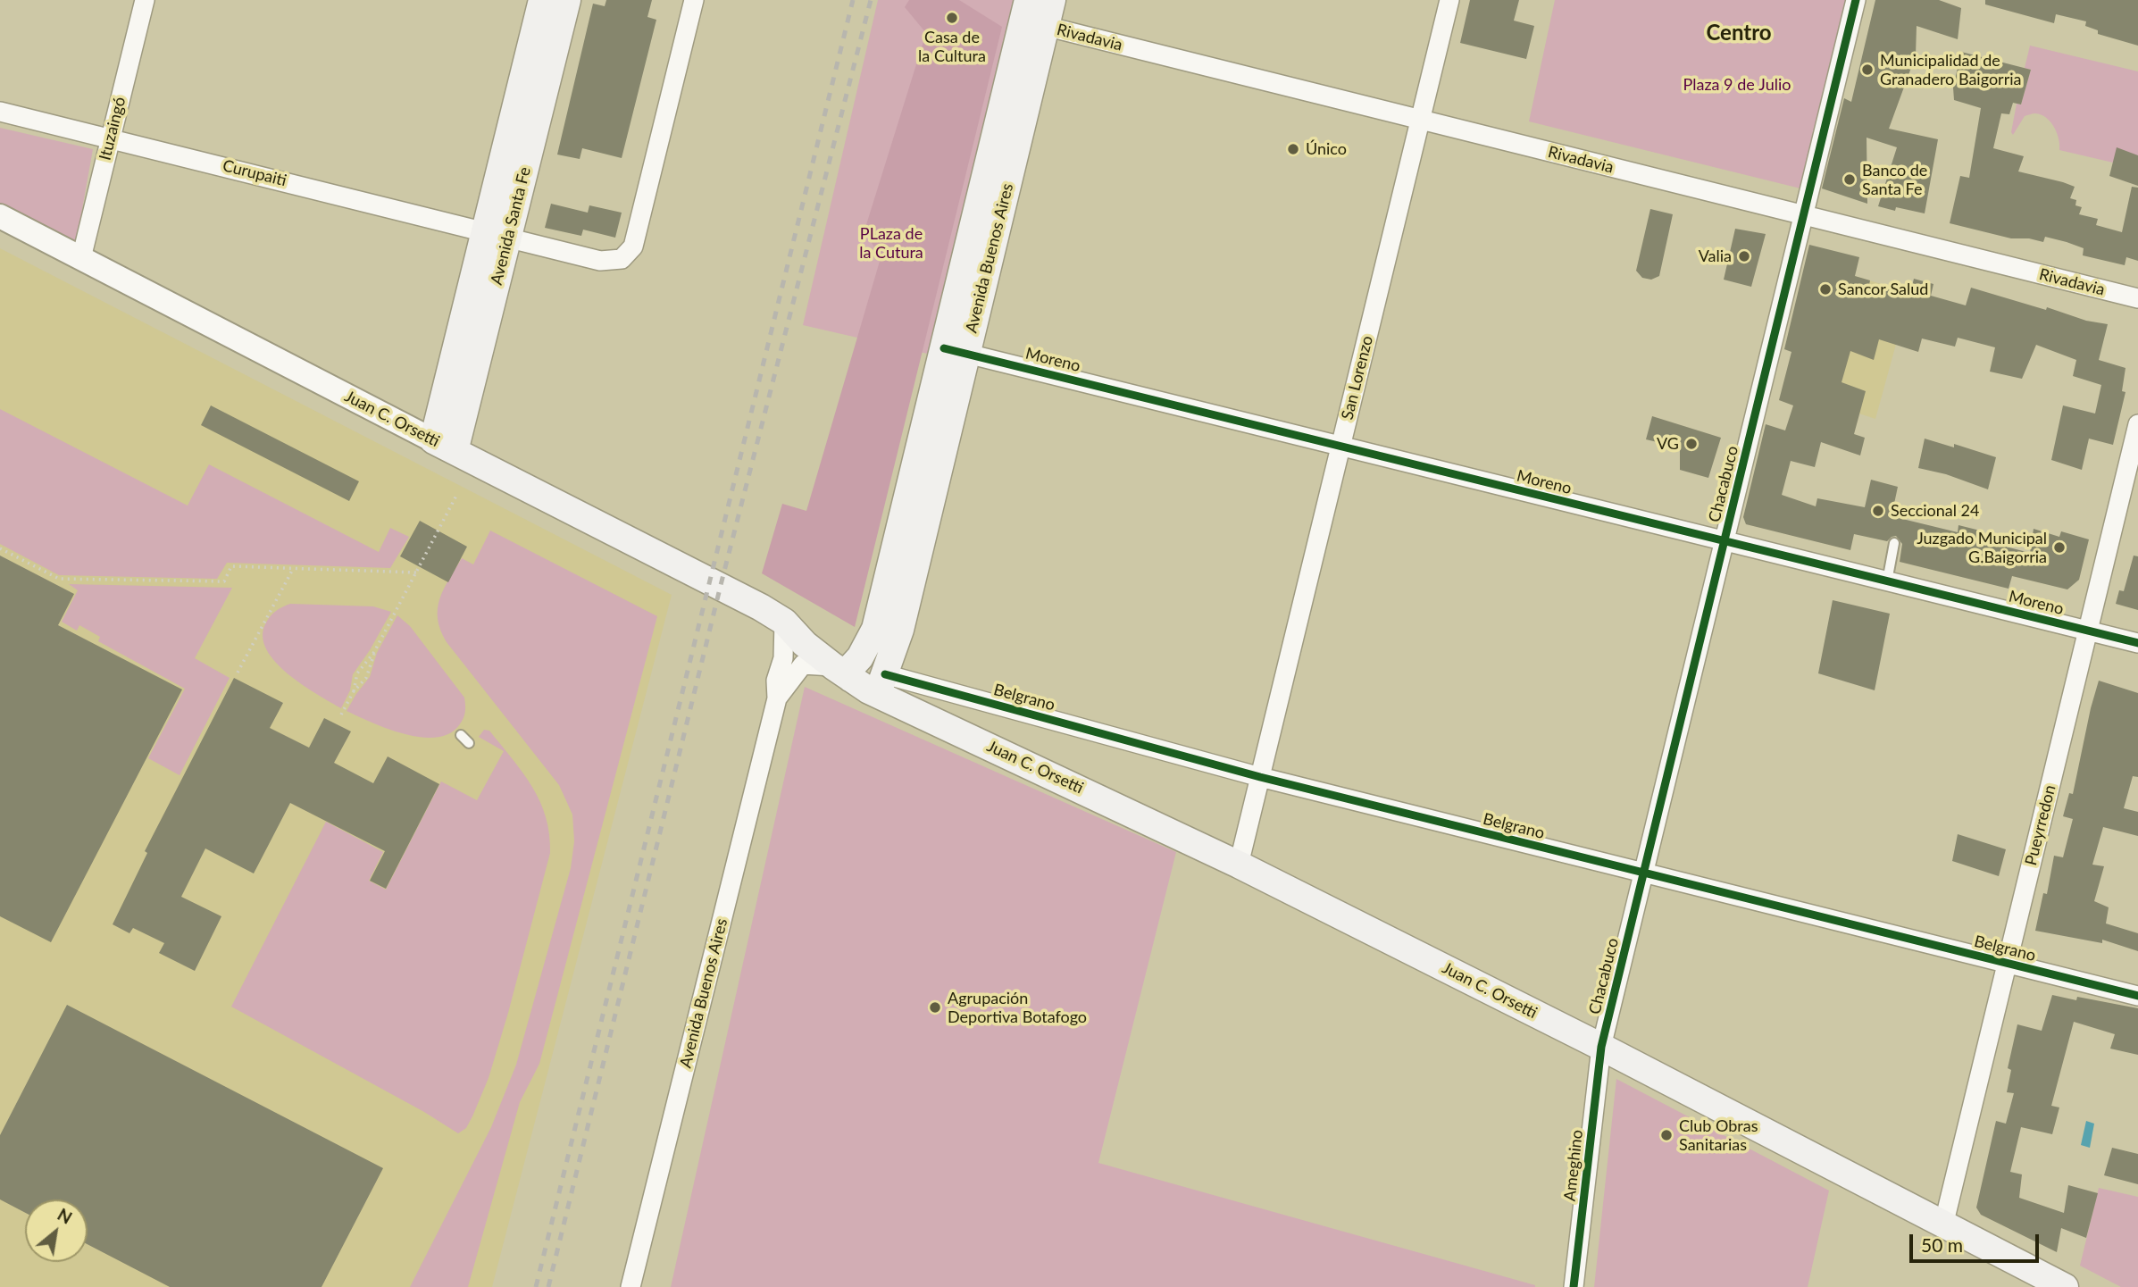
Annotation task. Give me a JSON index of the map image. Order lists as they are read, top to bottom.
{
  "streets": {
    "main road": ["Avenida Santa Fe", "Avenida Buenos Aires", "Juan C. Orsetti"],
    "street": [
      "Rivadavia",
      "Ituzaingó",
      "Curupaiti",
      "Moreno",
      "San Lorenzo",
      "Chacabuco",
      "Belgrano",
      "Pueyrredon",
      "Ameghino"
    ]
  },
  "crossings": [
    ["Rivadavia", "Avenida Buenos Aires"],
    ["Rivadavia", "San Lorenzo"],
    ["Rivadavia", "Chacabuco"],
    ["Ituzaingó", "Curupaiti"],
    ["Ituzaingó", "Juan C. Orsetti"],
    ["Curupaiti", "Avenida Santa Fe"],
    ["Avenida Santa Fe", "Juan C. Orsetti"],
    ["Avenida Buenos Aires", "Moreno"],
    ["Avenida Buenos Aires", "Juan C. Orsetti"],
    ["Avenida Buenos Aires", "Belgrano"],
    ["Moreno", "San Lorenzo"],
    ["Moreno", "Chacabuco"],
    ["Moreno", "Pueyrredon"],
    ["San Lorenzo", "Juan C. Orsetti"],
    ["San Lorenzo", "Belgrano"],
    ["Juan C. Orsetti", "Chacabuco"],
    ["Juan C. Orsetti", "Belgrano"],
    ["Juan C. Orsetti", "Pueyrredon"],
    ["Juan C. Orsetti", "Ameghino"],
    ["Chacabuco", "Belgrano"],
    ["Chacabuco", "Ameghino"],
    ["Belgrano", "Pueyrredon"]
  ],
  "districts": ["Centro"],
  "parks": ["Plaza 9 de Julio", "PLaza de la Cutura"],
  "places": [
    "Casa de la Cultura",
    "Municipalidad de Granadero Baigorria",
    "Único",
    "Banco de Santa Fe",
    "Valia",
    "Sancor Salud",
    "VG",
    "Seccional 24",
    "Juzgado Municipal G.Baigorria",
    "Agrupación Deportiva Botafogo",
    "Club Obras Sanitarias"
  ],
  "scale_bar": "50 m",
  "north": "top right"
}
